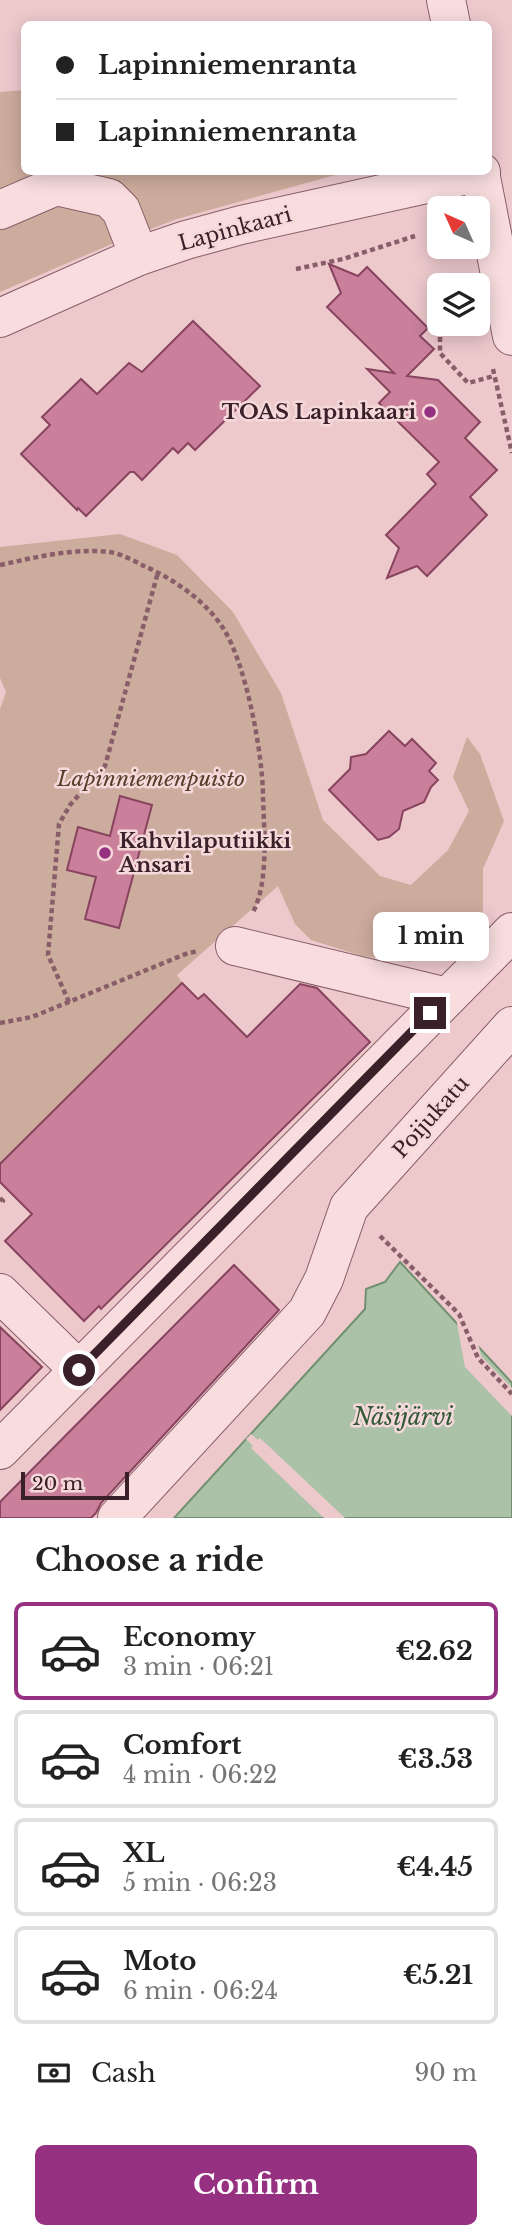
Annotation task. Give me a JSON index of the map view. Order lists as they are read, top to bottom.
{
  "streets": {
    "street": ["Lapinkaari", "Poijukatu"]
  },
  "water": ["Näsijärvi"],
  "parks": ["Lapinniemenpuisto"],
  "places": ["TOAS Lapinkaari", "Kahvilaputiikki Ansari"],
  "scale_bar": "20 m",
  "north": "top left",
  "page": {
    "banner": ["Lapinniemenranta", "Lapinniemenranta"],
    "bubble": "1 min",
    "scale": "20 m",
    "heading": "Choose a ride",
    "list": [
      {
        "name": "Economy",
        "note": "3 min · 06:21",
        "value": "€2.62"
      },
      {
        "name": "Comfort",
        "note": "4 min · 06:22",
        "value": "€3.53"
      },
      {
        "name": "XL",
        "note": "5 min · 06:23",
        "value": "€4.45"
      },
      {
        "name": "Moto",
        "note": "6 min · 06:24",
        "value": "€5.21"
      }
    ],
    "pay": ["Cash", "90 m"],
    "buttons": "Confirm"
  }
}
